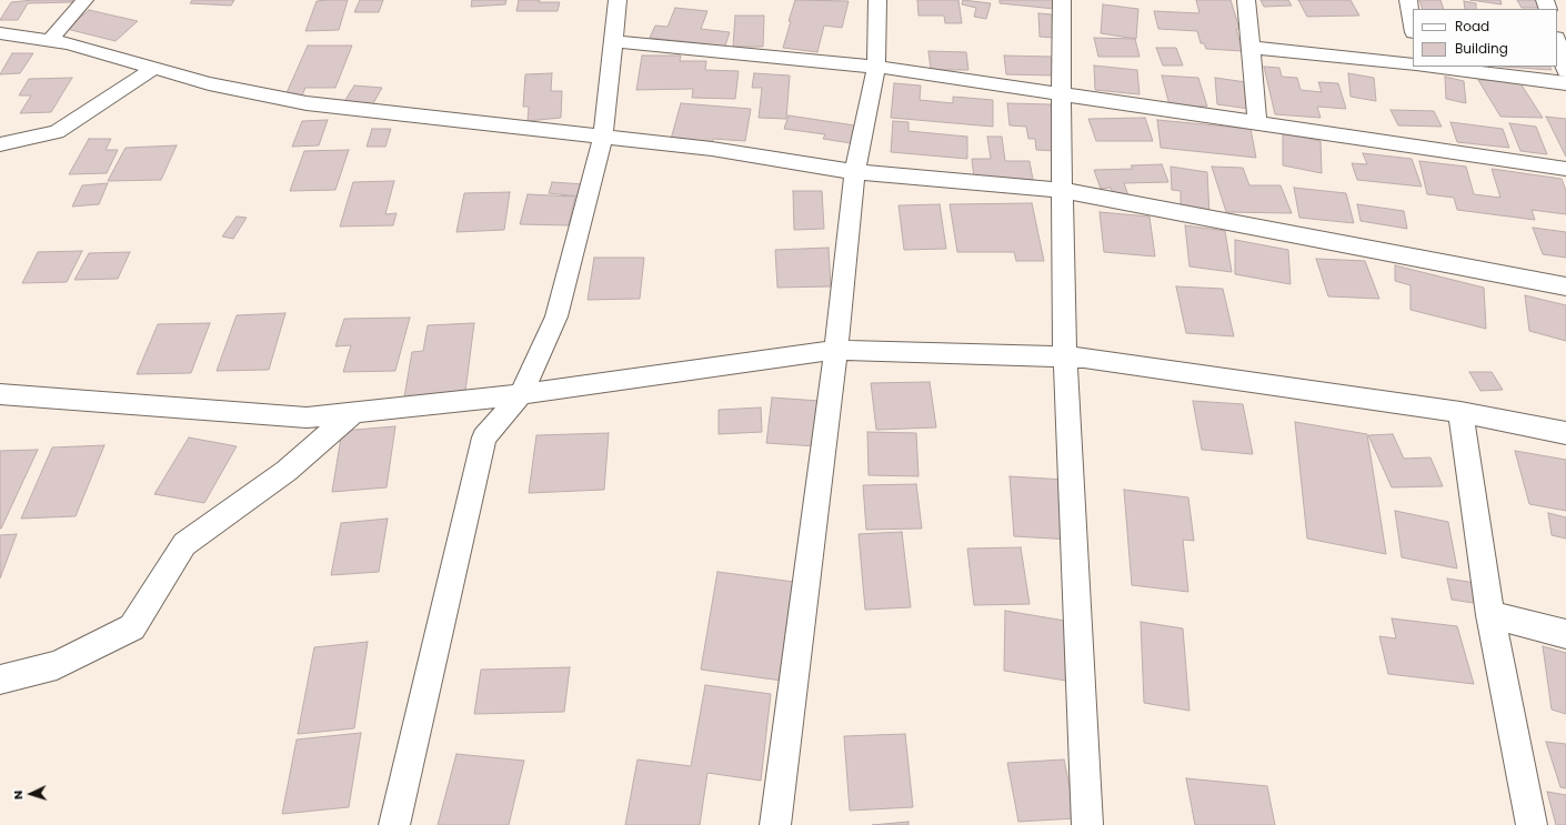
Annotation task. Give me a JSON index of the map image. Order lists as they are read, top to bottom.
{
  "legend": ["Road", "Building"],
  "north": "left"
}
